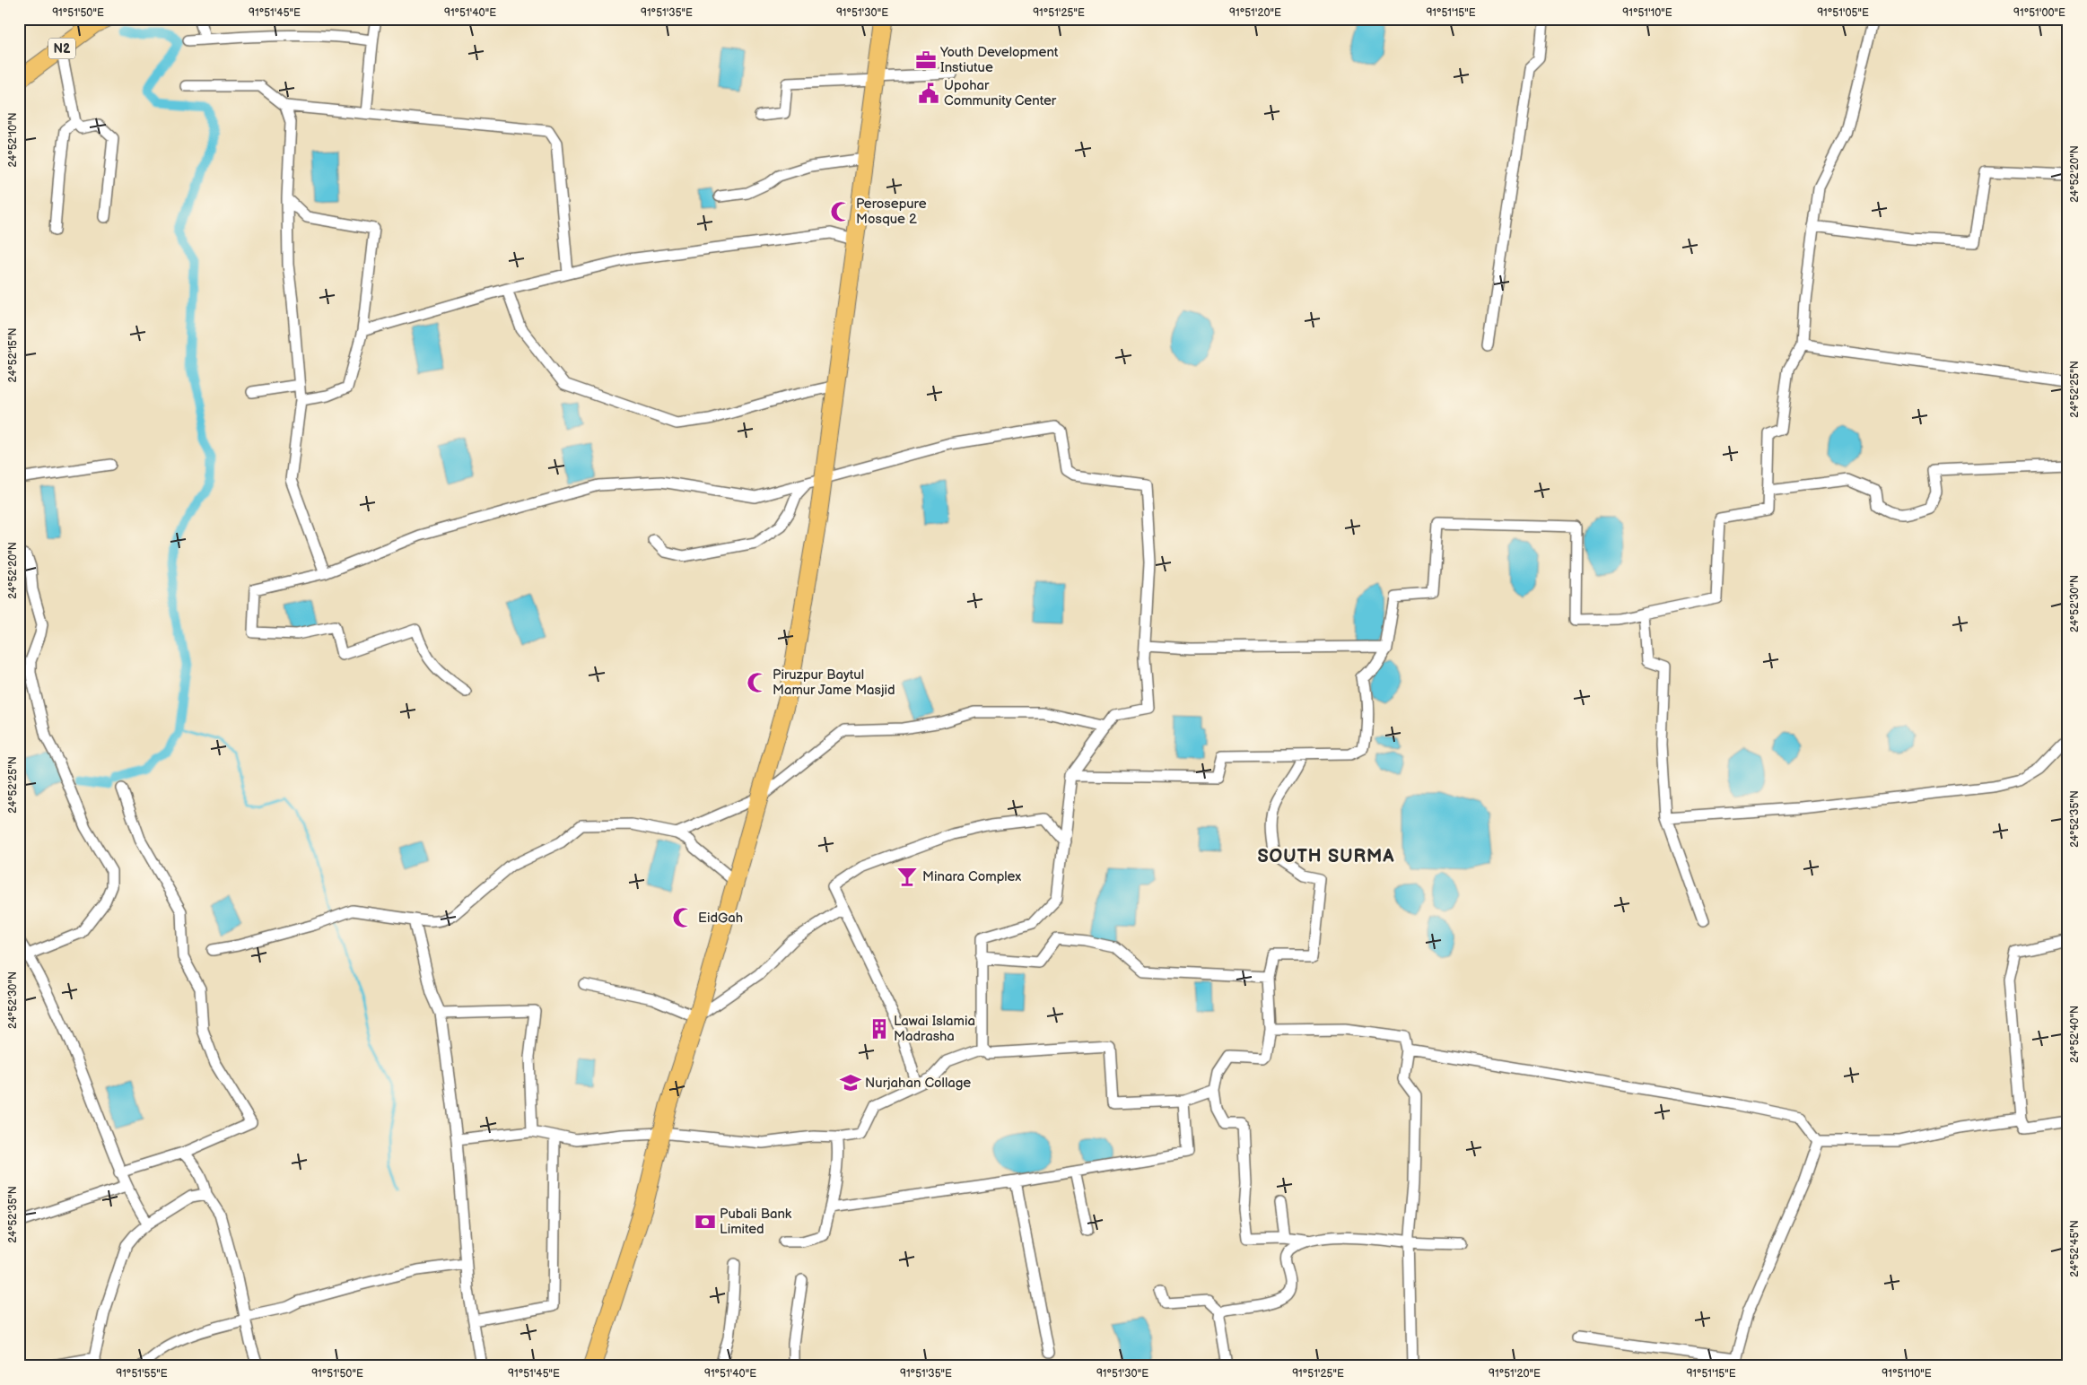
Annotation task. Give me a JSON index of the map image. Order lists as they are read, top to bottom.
{
  "streets": {
    "highway": ["N2"]
  },
  "districts": ["SOUTH SURMA"],
  "places": {
    "office": ["Youth Development Instiutue"],
    "public building": ["Upohar Community Center"],
    "mosque": ["Perosepure Mosque 2", "Piruzpur Baytul Mamur Jame Masjid", "EidGah"],
    "bar": ["Minara Complex"],
    "building": ["Lawai Islamia Madrasha"],
    "school or university": ["Nurjahan Collage"],
    "bank": ["Pubali Bank Limited"]
  },
  "coordinates": [
    "91°51'50\"E",
    "91°51'45\"E",
    "91°51'40\"E",
    "91°51'35\"E",
    "91°51'30\"E",
    "91°51'25\"E",
    "91°51'20\"E",
    "91°51'15\"E",
    "91°51'10\"E",
    "91°51'05\"E",
    "91°51'00\"E",
    "24°52'10\"N",
    "24°52'20\"N",
    "24°52'15\"N",
    "24°52'25\"N",
    "24°52'30\"N",
    "24°52'35\"N",
    "24°52'40\"N",
    "24°52'45\"N",
    "91°51'55\"E"
  ]
}
